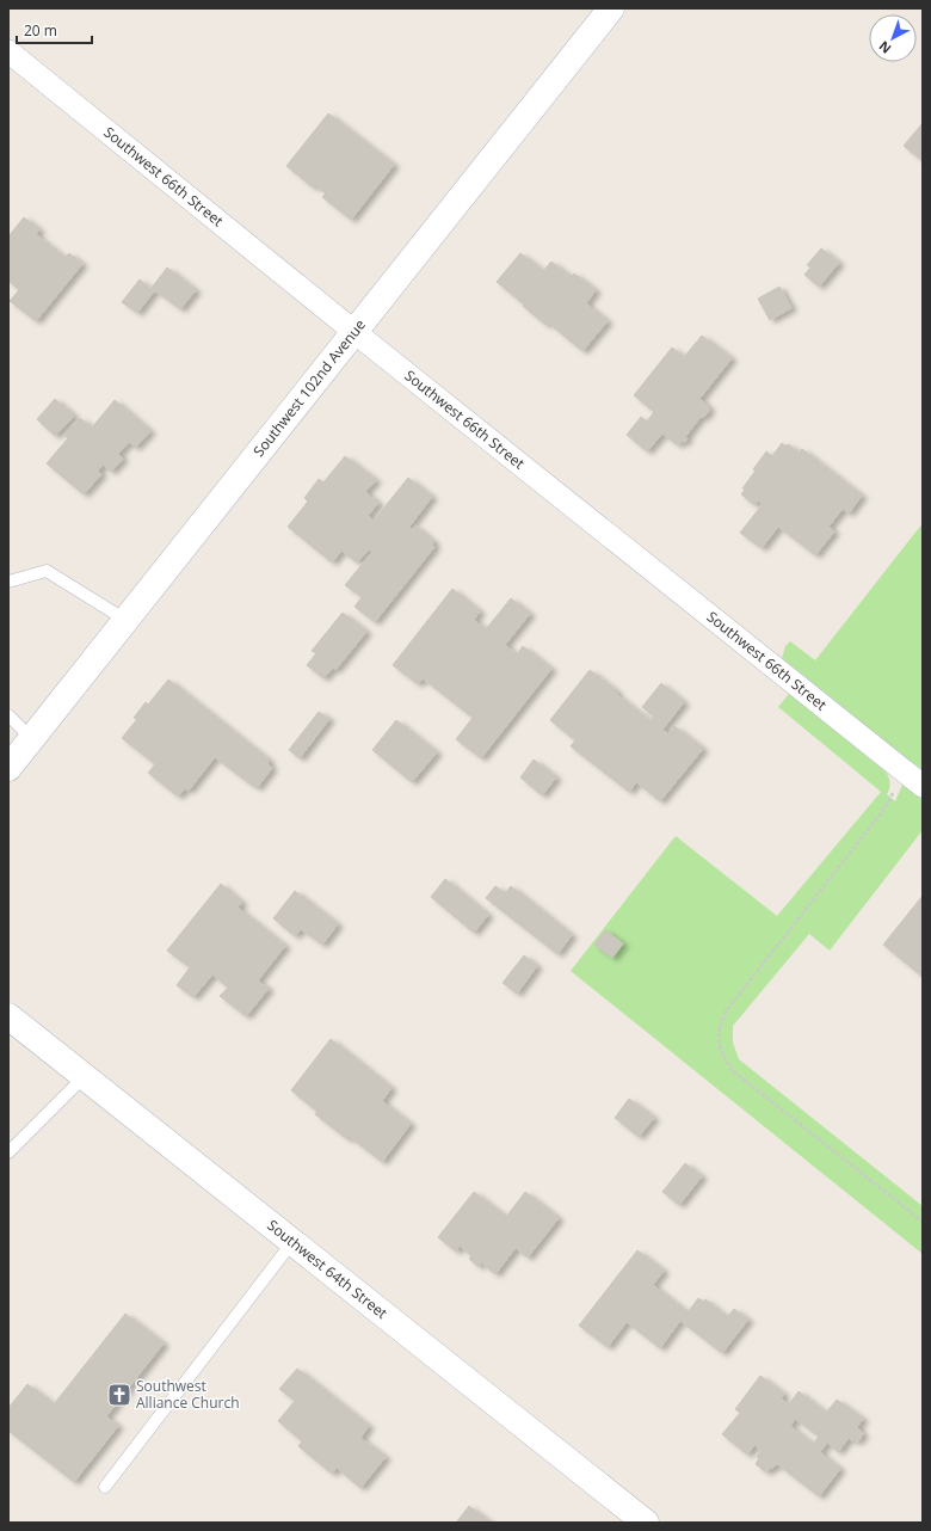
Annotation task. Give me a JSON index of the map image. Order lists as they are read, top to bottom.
{
  "streets": {
    "street": ["Southwest 66th Street", "Southwest 102nd Avenue", "Southwest 64th Street"]
  },
  "crossings": [
    ["Southwest 66th Street", "Southwest 102nd Avenue"]
  ],
  "places": {
    "church": ["Southwest Alliance Church"]
  },
  "scale_bar": "20 m",
  "north": "bottom left"
}
